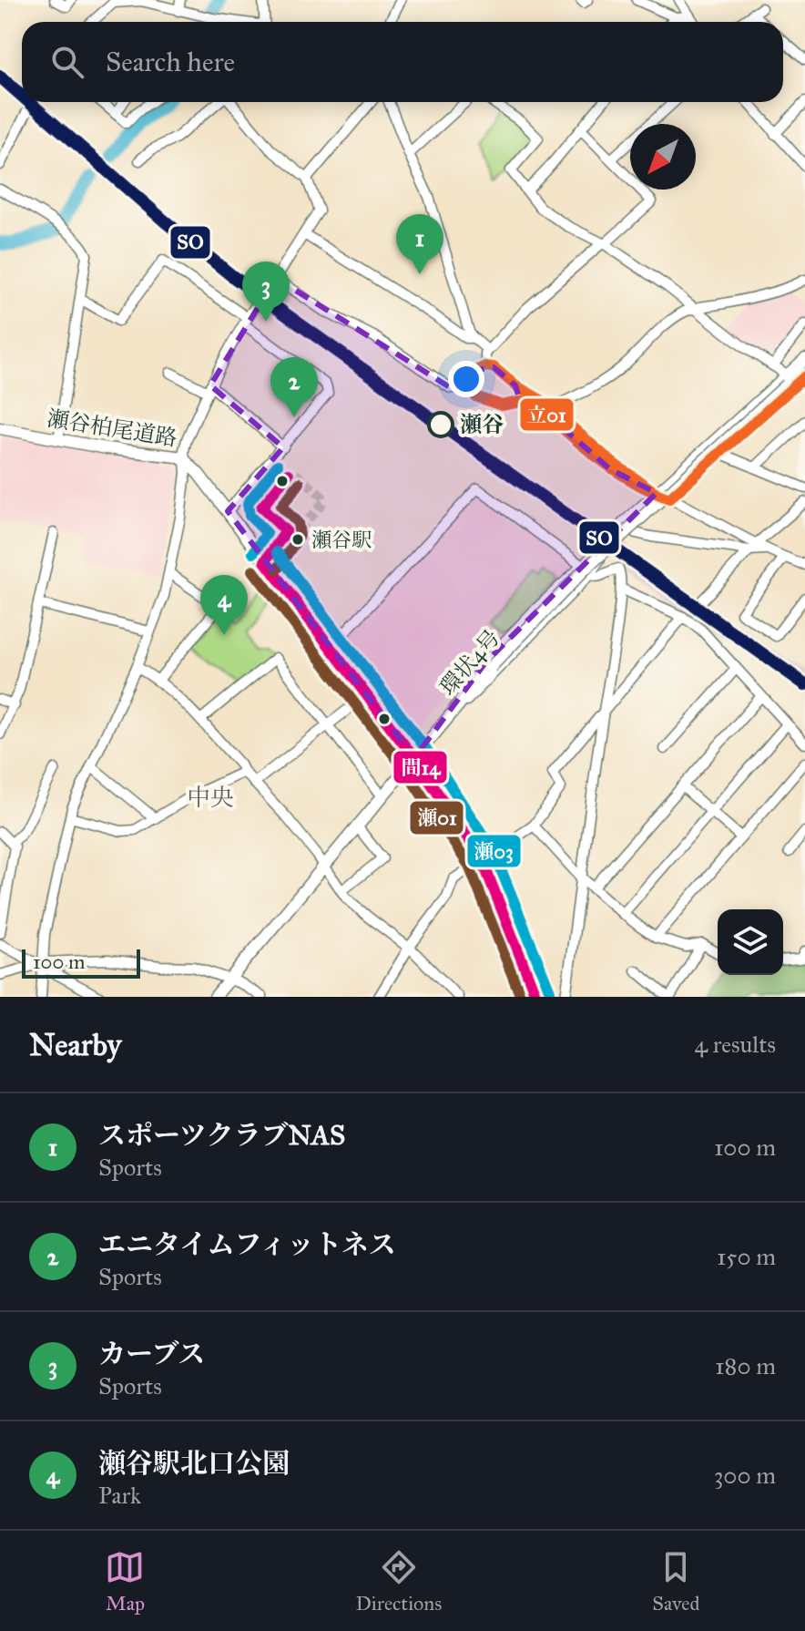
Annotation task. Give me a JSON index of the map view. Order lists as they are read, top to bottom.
{
  "streets": {
    "main road": ["瀬谷柏尾道路", "環状4号"]
  },
  "crossings": [
    ["瀬谷柏尾道路", "環状4号"]
  ],
  "districts": ["中央"],
  "places": ["瀬谷", "瀬谷駅"],
  "lines": [
    "transit line SO",
    "transit line 立01",
    "transit line 瀬03",
    "transit line 間14",
    "transit line 瀬01"
  ],
  "scale_bar": "100 m",
  "north": "bottom left",
  "page": {
    "search": "Search here",
    "pins": [
      "1",
      "3",
      "2",
      "4"
    ],
    "scale": "100 m",
    "heading": ["Nearby", "4 results"],
    "list": [
      {
        "mark": "1",
        "name": "スポーツクラブNAS",
        "note": "Sports",
        "value": "100 m"
      },
      {
        "mark": "2",
        "name": "エニタイムフィットネス",
        "note": "Sports",
        "value": "150 m"
      },
      {
        "mark": "3",
        "name": "カーブス",
        "note": "Sports",
        "value": "180 m"
      },
      {
        "mark": "4",
        "name": "瀬谷駅北口公園",
        "note": "Park",
        "value": "300 m"
      }
    ],
    "nav": ["Map", "Directions", "Saved"]
  }
}
